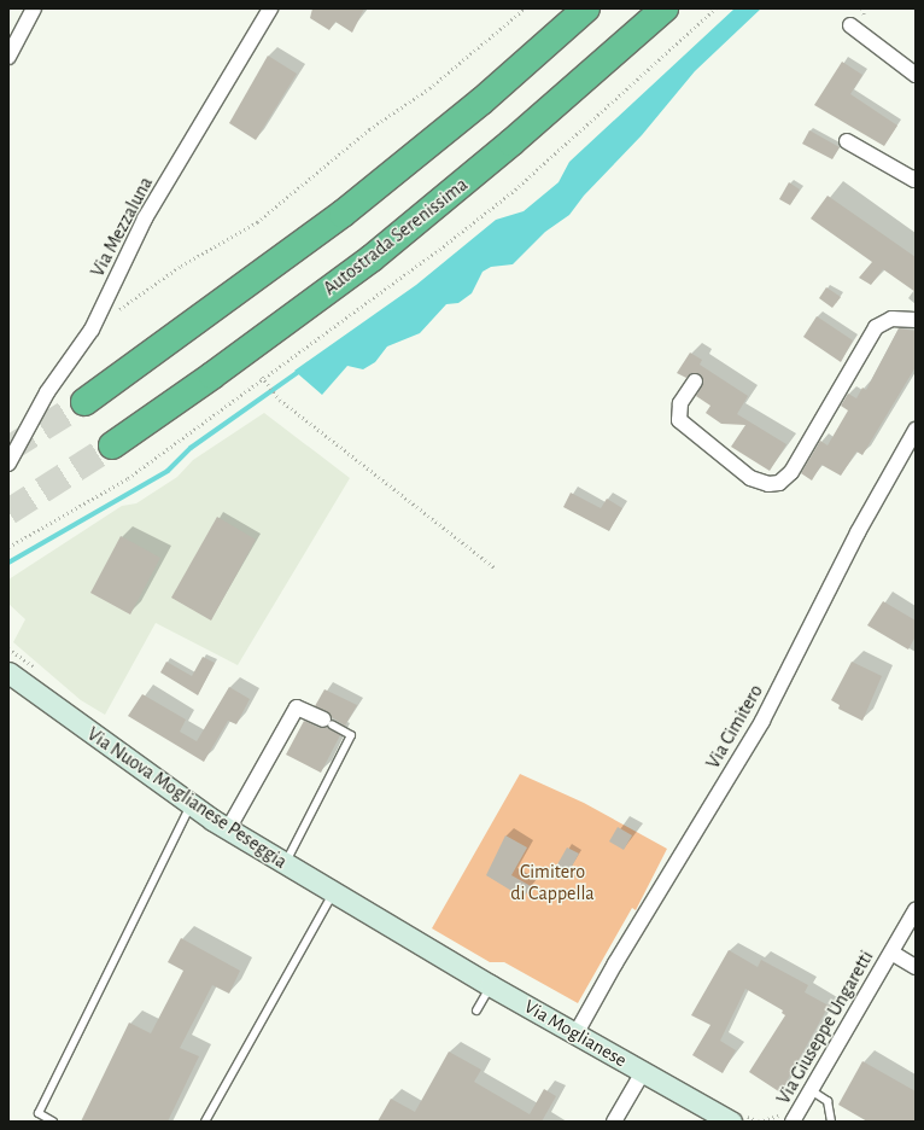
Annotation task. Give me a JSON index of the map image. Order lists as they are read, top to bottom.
{
  "streets": {
    "highway": ["Autostrada Serenissima"],
    "main road": ["Via Nuova Moglianese Peseggia", "Via Moglianese"],
    "street": ["Via Mezzaluna", "Via Cimitero", "Via Giuseppe Ungaretti"]
  },
  "crossings": [
    ["Via Cimitero", "Via Moglianese"],
    ["Via Nuova Moglianese Peseggia", "Via Moglianese"]
  ],
  "parks": ["Cimitero di Cappella"]
}
